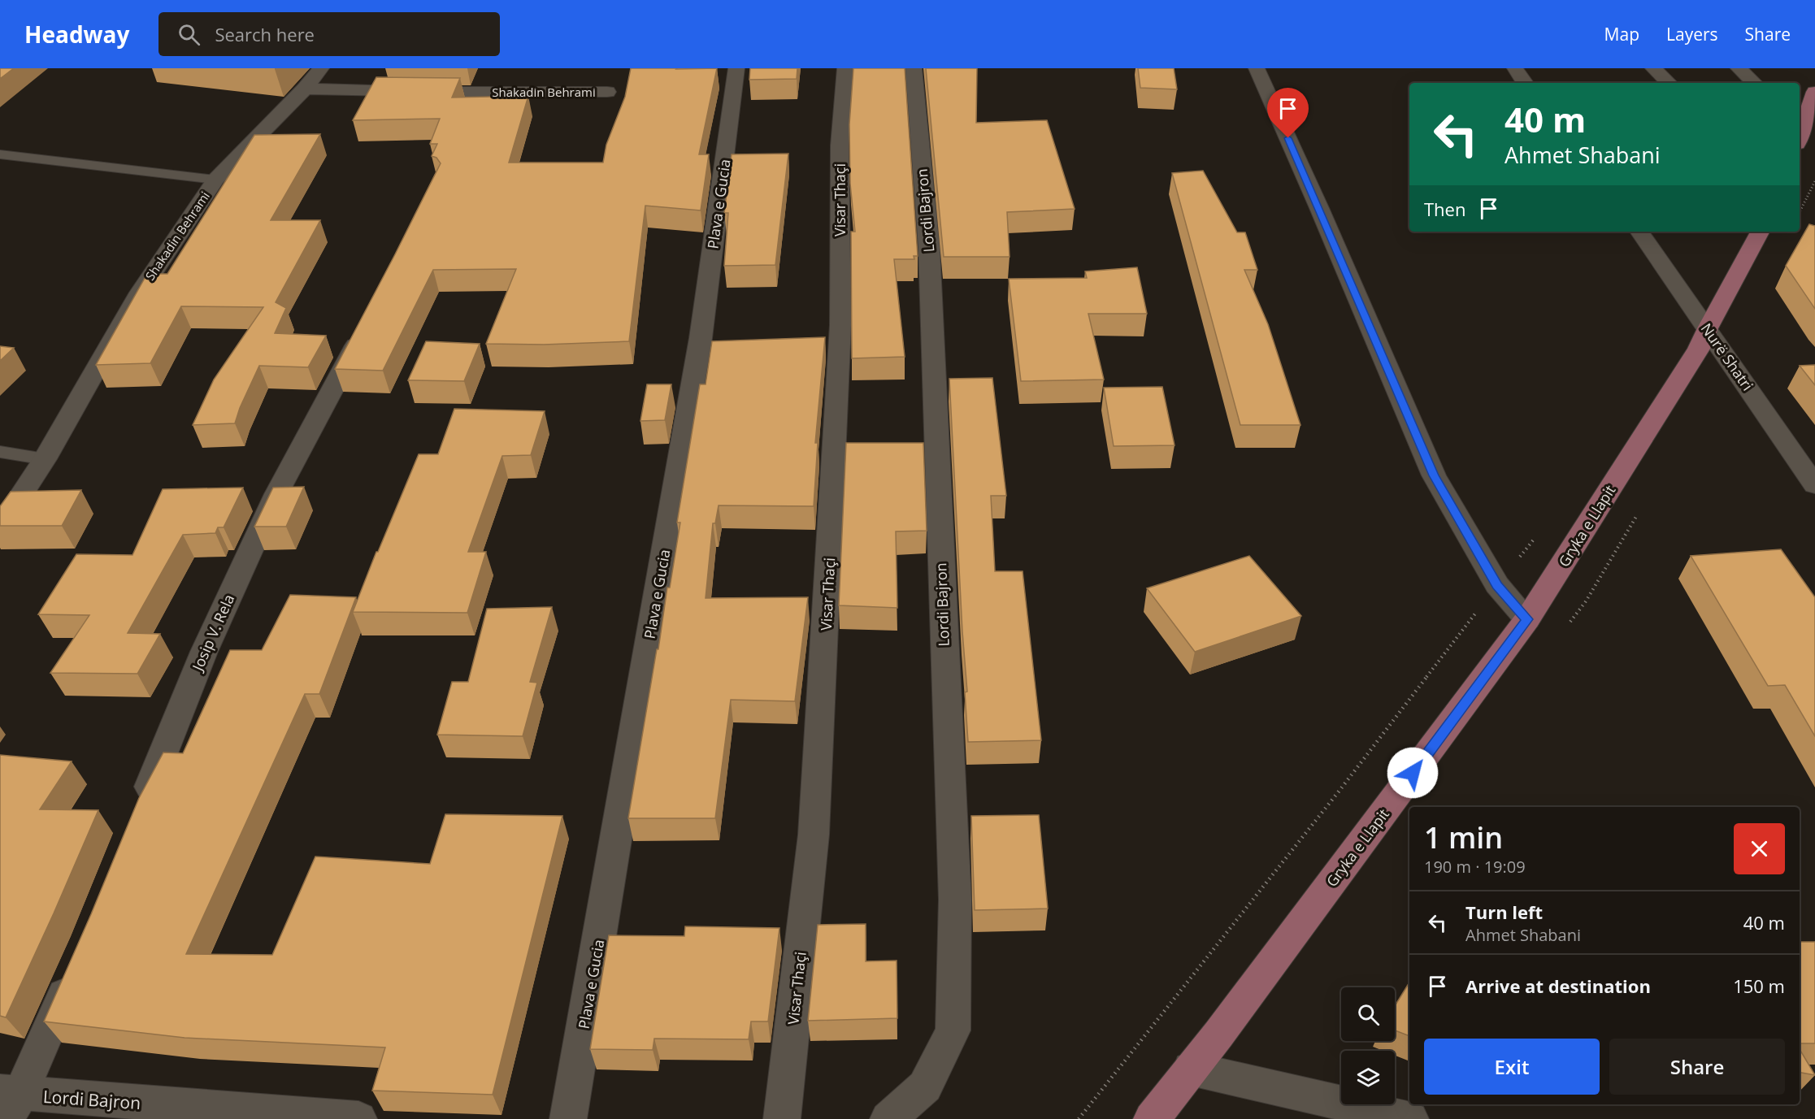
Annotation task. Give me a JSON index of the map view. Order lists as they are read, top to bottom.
{
  "streets": {
    "main road": ["Gryka e Llapit"],
    "street": [
      "Shakadin Behrami",
      "Visar Thaçi",
      "Plava e Gucia",
      "Lordi Bajron",
      "Nurë Shatri",
      "Josip V. Rela"
    ]
  },
  "crossings": [
    ["Nurë Shatri", "Gryka e Llapit"]
  ],
  "page": {
    "header": "Headway",
    "search": "Search here",
    "nav": ["Map", "Layers", "Share"],
    "turn": ["40 m", "Ahmet Shabani"],
    "then": "Then",
    "heading": ["1 min", "190 m · 19:09"],
    "list": [
      {
        "name": "Turn left",
        "note": "Ahmet Shabani",
        "value": "40 m"
      },
      {
        "name": "Arrive at destination",
        "value": "150 m"
      }
    ],
    "buttons": ["Exit", "Share"]
  }
}
